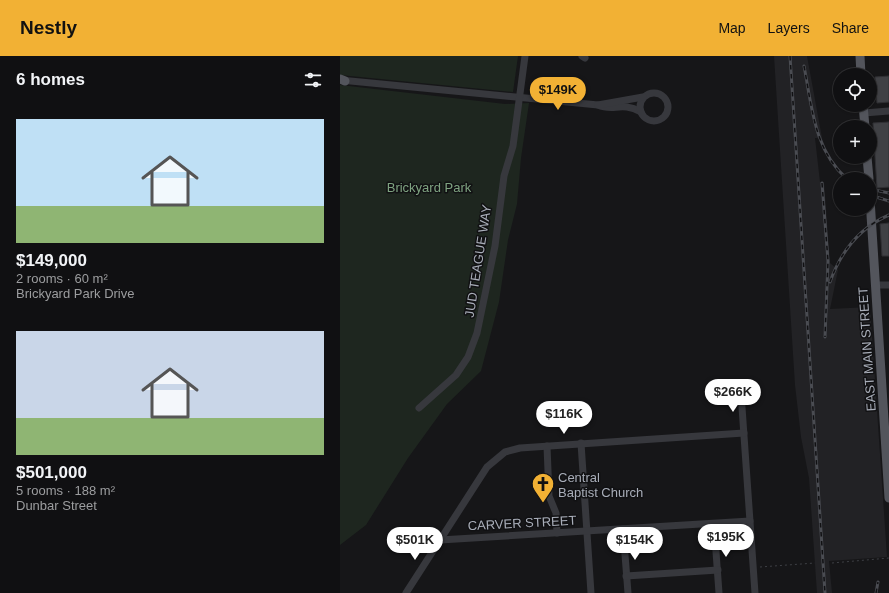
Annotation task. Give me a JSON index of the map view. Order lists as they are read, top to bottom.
{
  "streets": {
    "main road": ["EAST MAIN STREET"],
    "street": ["JUD TEAGUE WAY", "CARVER STREET"]
  },
  "parks": ["Brickyard Park"],
  "places": {
    "church": ["Central Baptist Church"]
  },
  "page": {
    "header": "Nestly",
    "nav": ["Map", "Layers", "Share"],
    "heading": "6 homes",
    "map_buttons": ["+", "−"],
    "price": [
      "$149K",
      "$266K",
      "$116K",
      "$195K",
      "$501K",
      "$154K"
    ],
    "list": [
      {
        "name": "$149,000",
        "note": "2 rooms · 60 m² · Brickyard Park Drive"
      },
      {
        "name": "$501,000",
        "note": "5 rooms · 188 m² · Dunbar Street"
      }
    ]
  }
}
